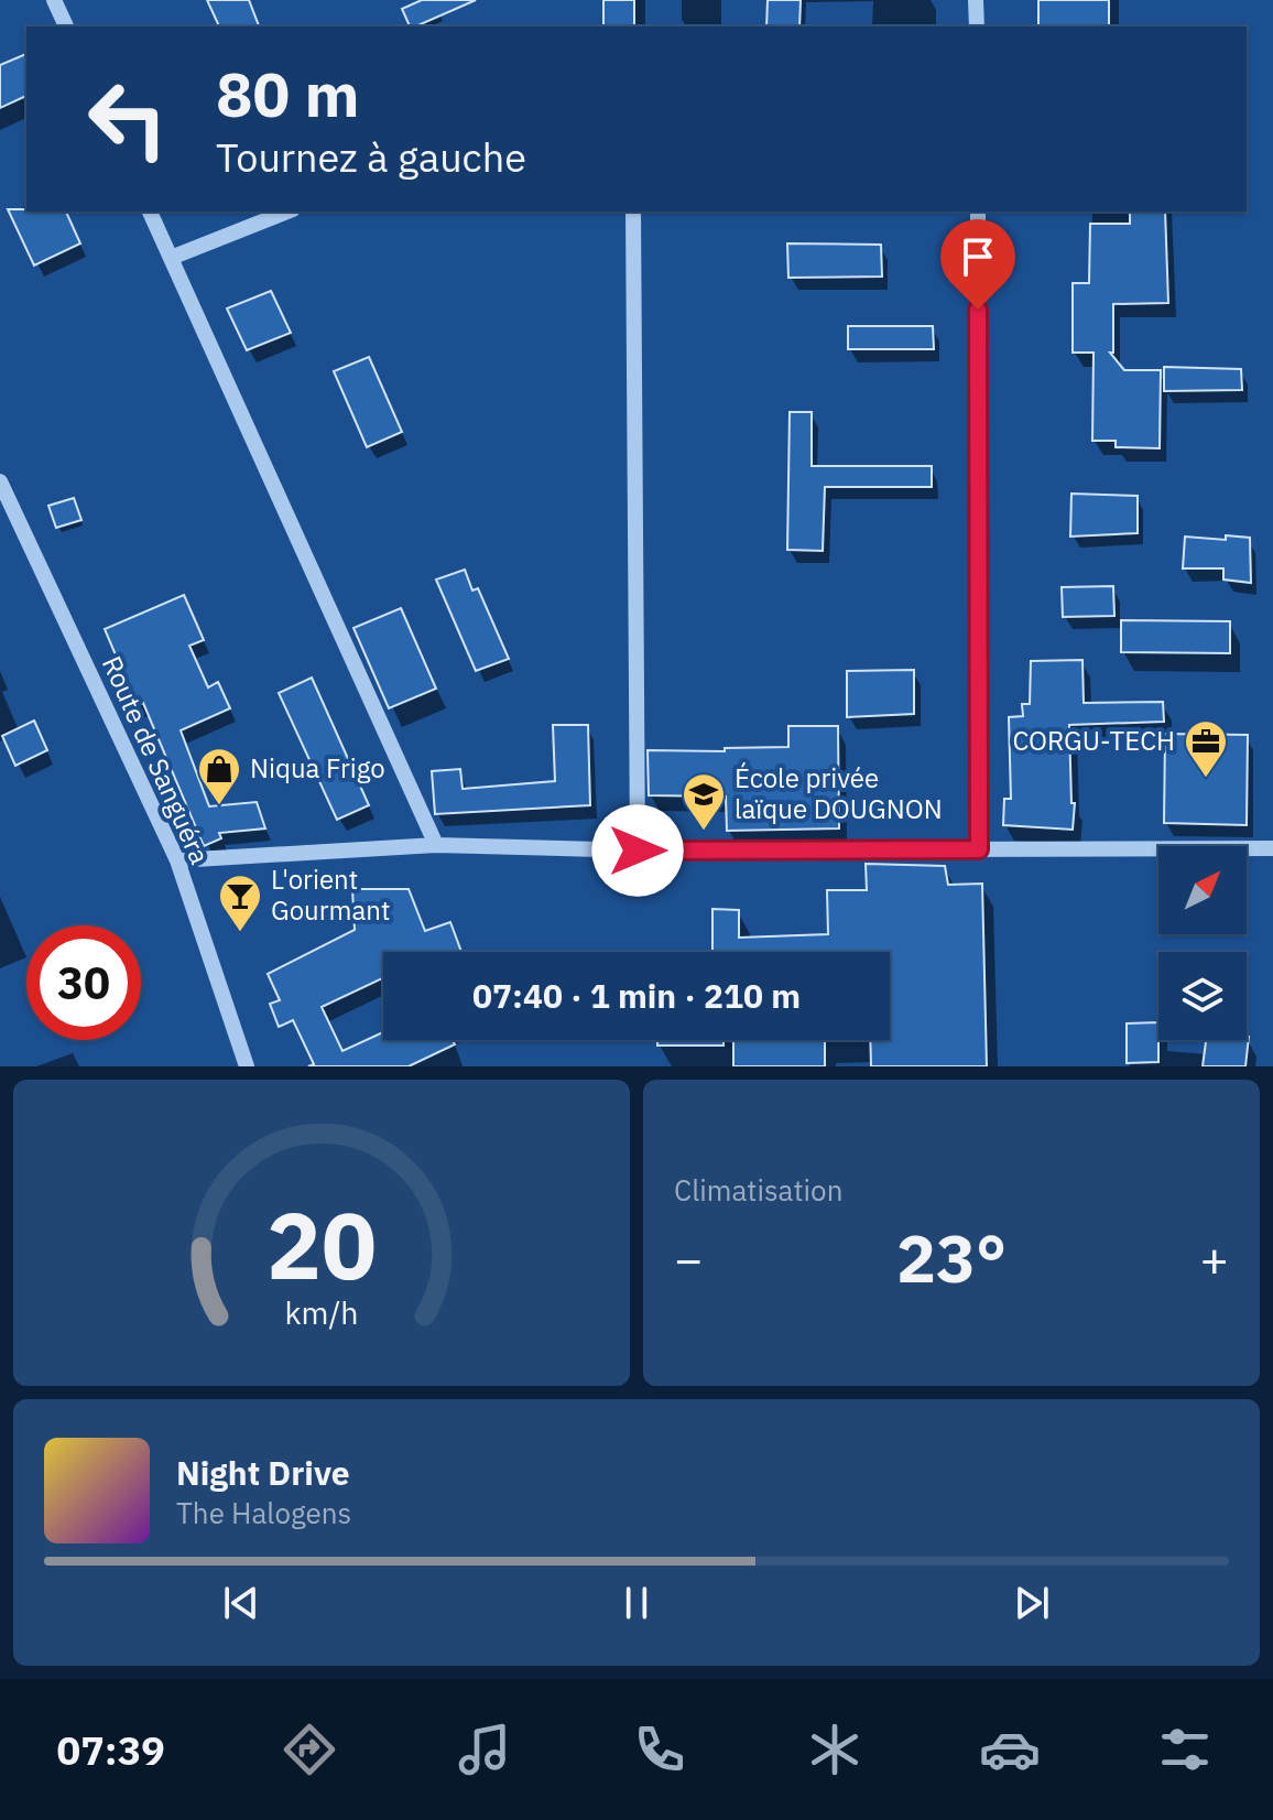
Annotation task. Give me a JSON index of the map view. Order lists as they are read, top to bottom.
{
  "streets": {
    "street": ["Route de Sanguéra"]
  },
  "places": {
    "office": ["CORGU-TECH"],
    "shop": ["Niqua Frigo"],
    "school or university": ["École privée laïque DOUGNON"],
    "bar": ["L'orient Gourmant"]
  },
  "north": "top right",
  "page": {
    "turn": ["80 m", "Tournez à gauche"],
    "limit": "30",
    "trip": "07:40 · 1 min · 210 m",
    "tile": "Climatisation",
    "heat": ["−", "23°", "+"],
    "song": ["Night Drive", "The Halogens"],
    "tabs": "07:39",
    "gauge": ["20", "km/h"]
  }
}
